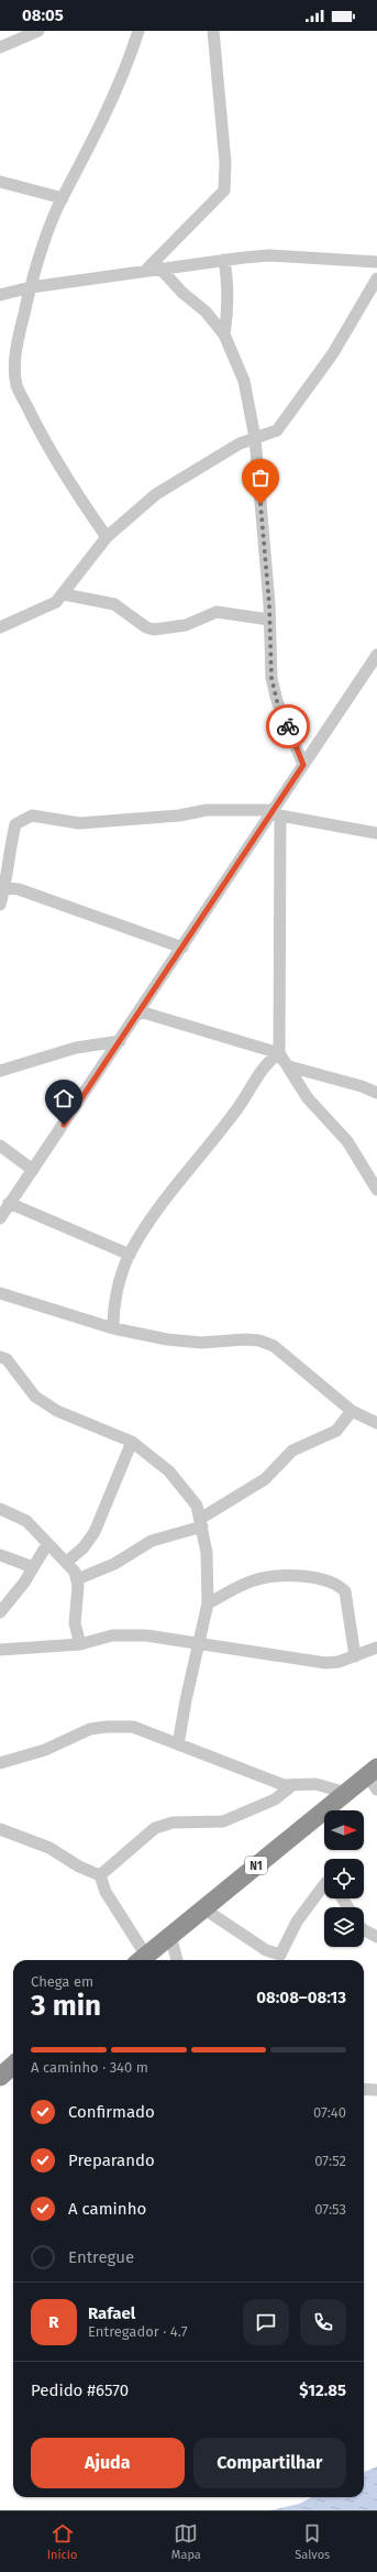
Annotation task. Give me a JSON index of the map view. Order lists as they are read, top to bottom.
{
  "streets": {
    "highway": ["N1"]
  },
  "north": "right",
  "page": {
    "status": "08:05",
    "heading": ["3 min", "Chega em", "08:08–08:13"],
    "panel": [
      "Rafael",
      "Entregador · 4.7",
      "Pedido #6570",
      "$12.85"
    ],
    "bar": "A caminho · 340 m",
    "list": [
      ["Confirmado", "07:40"],
      ["Preparando", "07:52"],
      ["A caminho", "07:53"],
      "Entregue"
    ],
    "round": "R",
    "buttons": ["Ajuda", "Compartilhar"],
    "tabs": ["Início", "Mapa", "Salvos"]
  }
}
